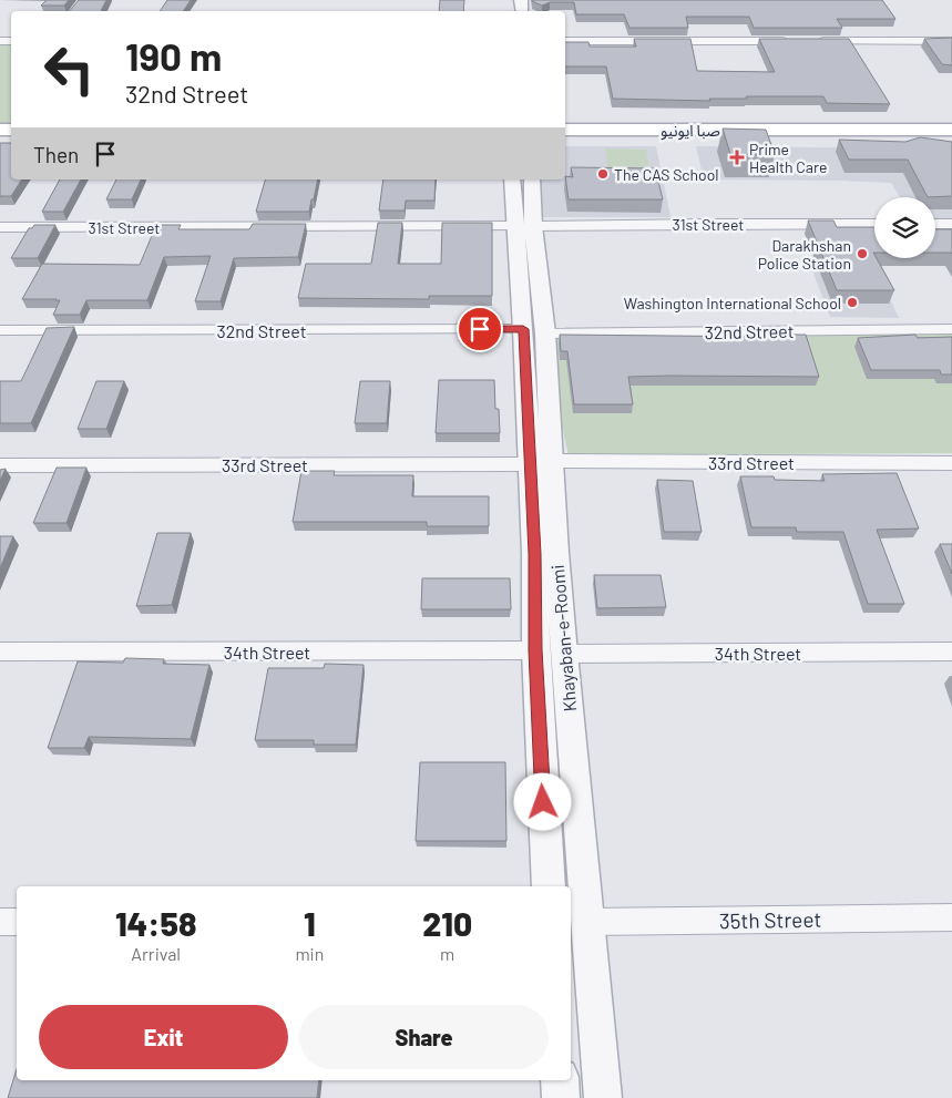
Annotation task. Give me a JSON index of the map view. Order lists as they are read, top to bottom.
{
  "streets": {
    "main road": ["صبا ایونیو"],
    "street": [
      "31st Street",
      "32nd Street",
      "33rd Street",
      "Khayaban-e-Roomi",
      "34th Street",
      "35th Street"
    ]
  },
  "crossings": [
    ["31st Street", "Khayaban-e-Roomi"],
    ["32nd Street", "Khayaban-e-Roomi"],
    ["33rd Street", "Khayaban-e-Roomi"],
    ["Khayaban-e-Roomi", "34th Street"],
    ["Khayaban-e-Roomi", "35th Street"]
  ],
  "places": {
    "health": ["Prime Health Care"],
    "other": ["The CAS School", "Darakhshan Police Station", "Washington International School"]
  },
  "page": {
    "turn": ["190 m", "32nd Street"],
    "then": "Then",
    "eta": [
      "14:58",
      "Arrival",
      "1",
      "min",
      "210",
      "m"
    ],
    "buttons": ["Exit", "Share"]
  }
}
